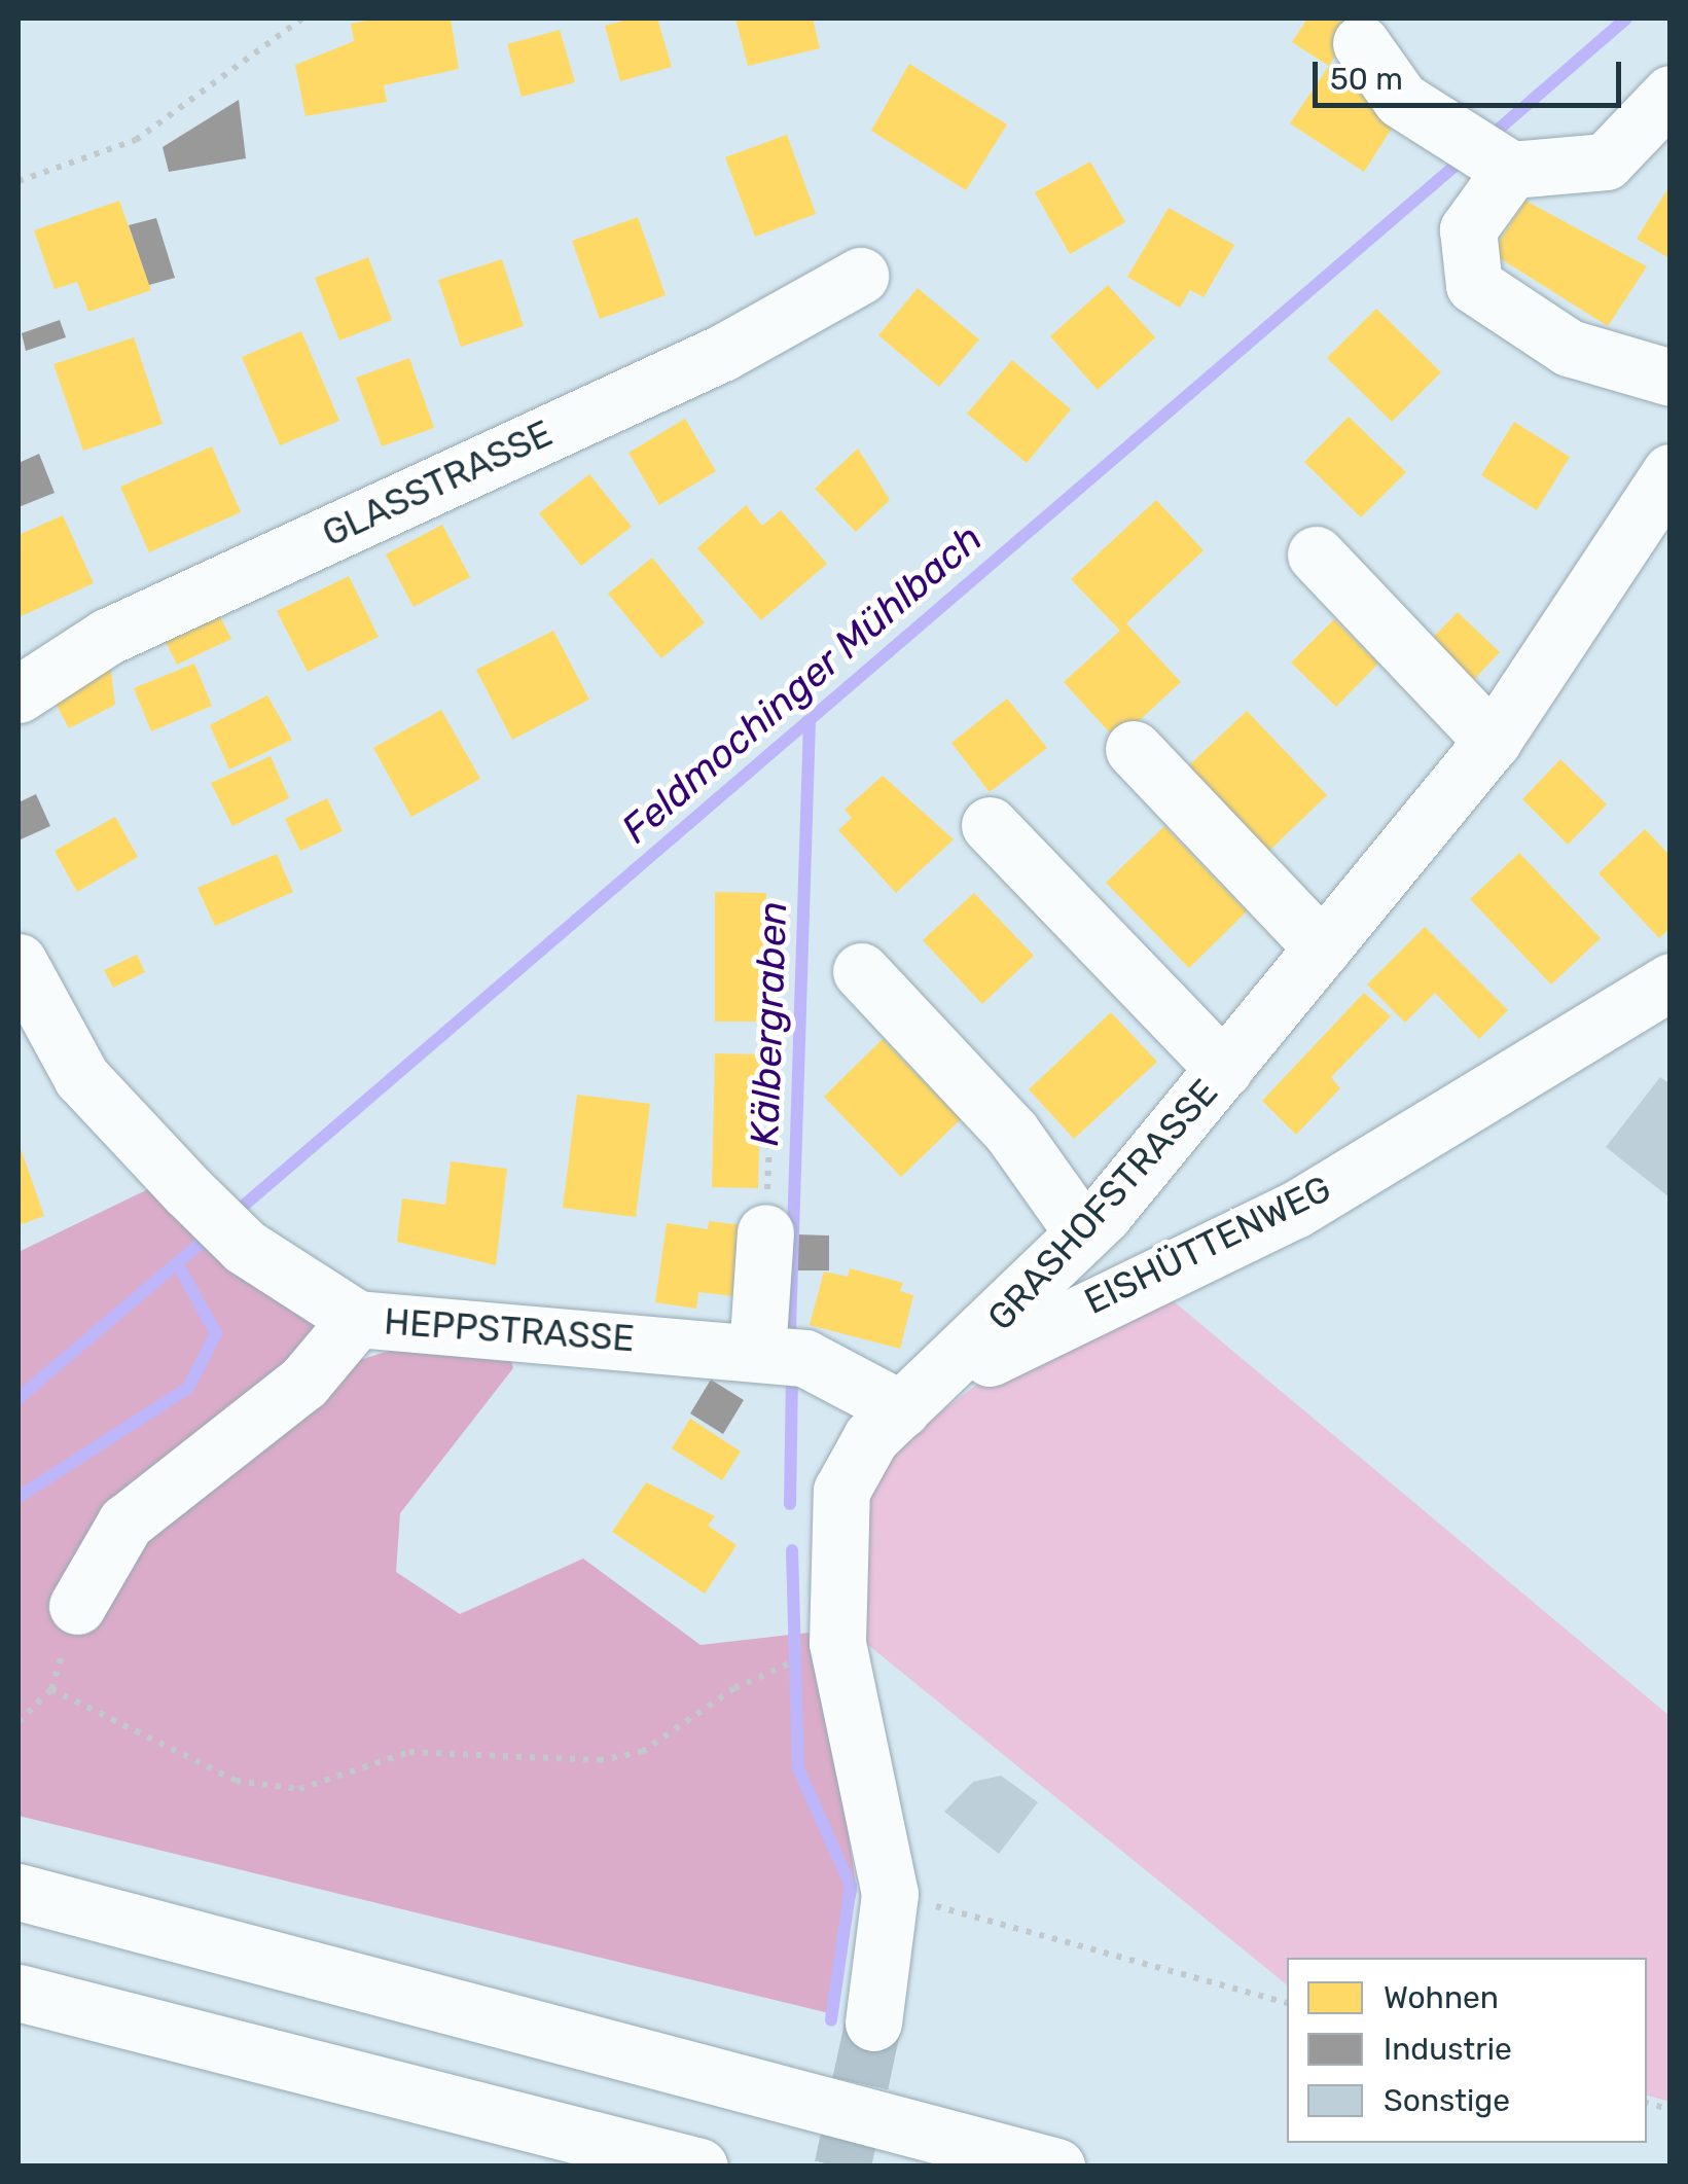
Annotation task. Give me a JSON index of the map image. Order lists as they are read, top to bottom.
{
  "streets": {
    "main road": [
      "GLASSTRASSE",
      "GRASHOFSTRASSE",
      "EISHÜTTENWEG",
      "HEPPSTRASSE"
    ]
  },
  "crossings": [
    ["GRASHOFSTRASSE", "EISHÜTTENWEG"],
    ["GRASHOFSTRASSE", "HEPPSTRASSE"],
    ["EISHÜTTENWEG", "HEPPSTRASSE"]
  ],
  "water": ["Feldmochinger Mühlbach", "Kälbergraben"],
  "legend": ["Wohnen", "Industrie", "Sonstige"],
  "scale_bar": "50 m"
}
